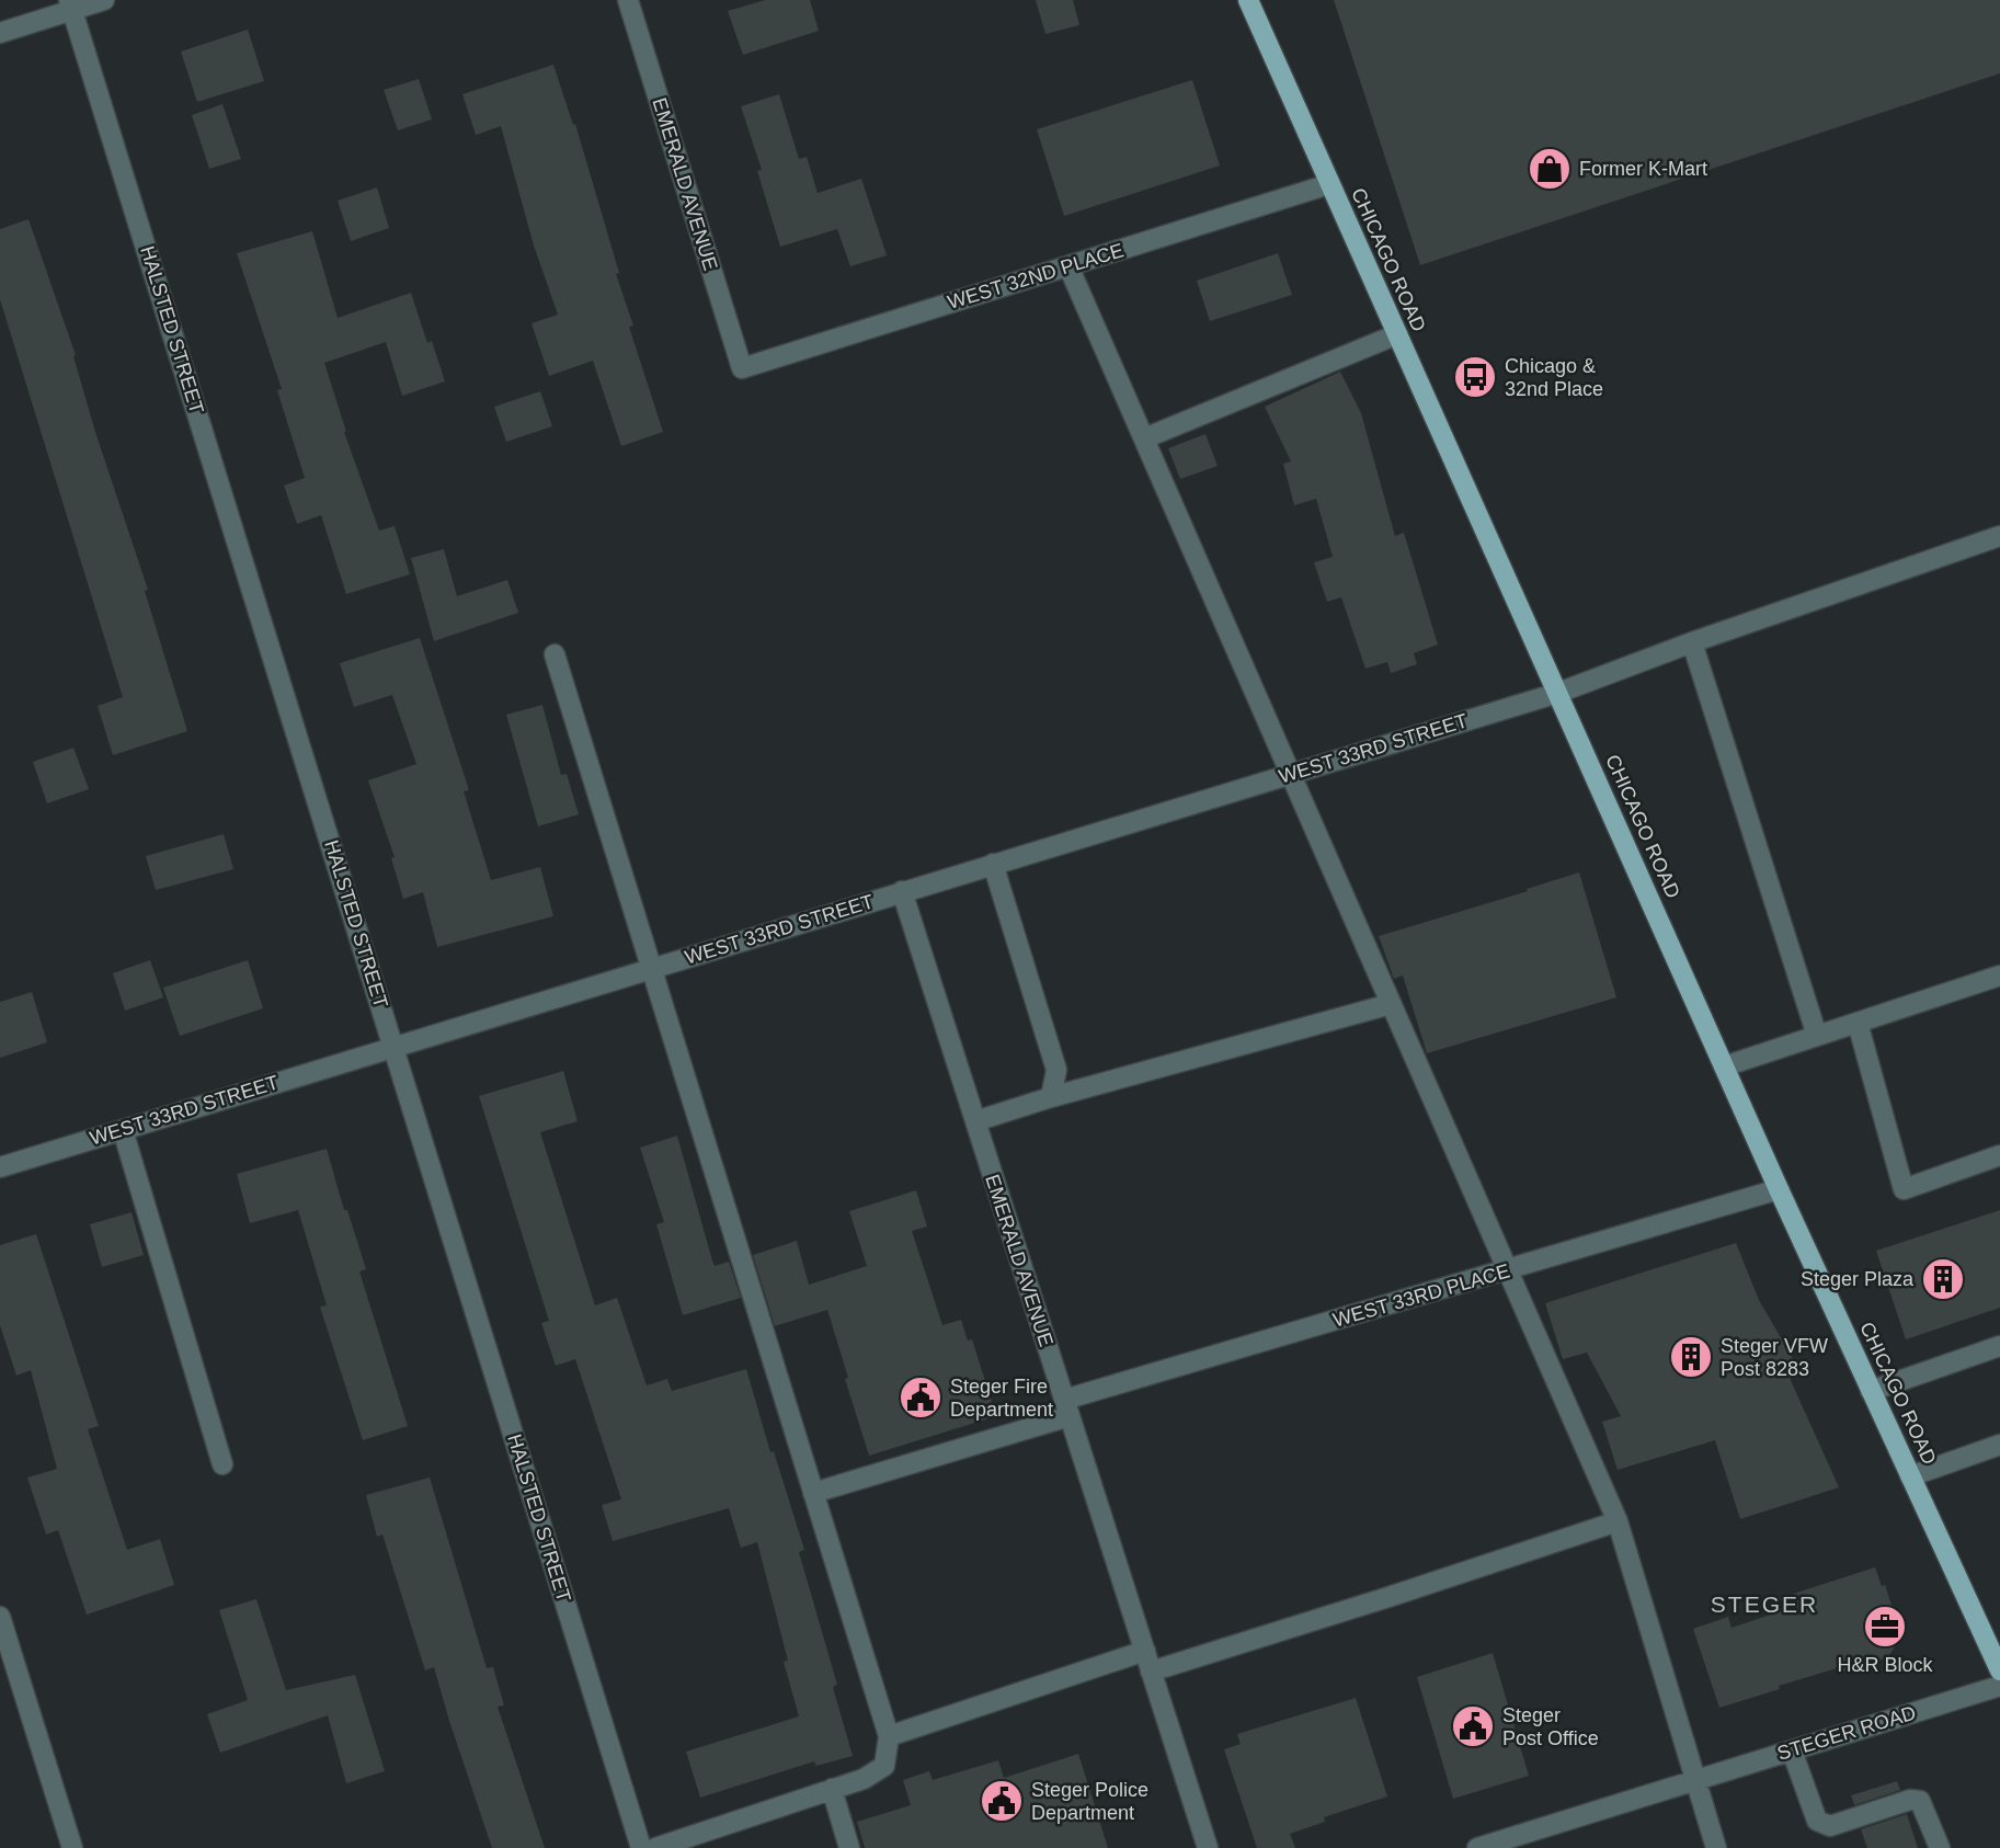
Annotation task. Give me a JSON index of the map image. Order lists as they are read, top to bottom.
{
  "streets": {
    "main road": ["CHICAGO ROAD"],
    "street": [
      "EMERALD AVENUE",
      "WEST 32ND PLACE",
      "HALSTED STREET",
      "WEST 33RD STREET",
      "WEST 33RD PLACE",
      "STEGER ROAD"
    ]
  },
  "crossings": [
    ["EMERALD AVENUE", "WEST 32ND PLACE"],
    ["EMERALD AVENUE", "WEST 33RD STREET"],
    ["EMERALD AVENUE", "WEST 33RD PLACE"],
    ["CHICAGO ROAD", "WEST 32ND PLACE"],
    ["CHICAGO ROAD", "WEST 33RD STREET"],
    ["CHICAGO ROAD", "WEST 33RD PLACE"],
    ["HALSTED STREET", "WEST 33RD STREET"]
  ],
  "districts": ["STEGER"],
  "places": {
    "shop": ["Former K-Mart"],
    "bus stop": ["Chicago & 32nd Place"],
    "building": ["Steger Plaza", "Steger VFW Post 8283"],
    "public building": ["Steger Fire Department", "Steger Post Office", "Steger Police Department"],
    "office": ["H&R Block"]
  }
}
